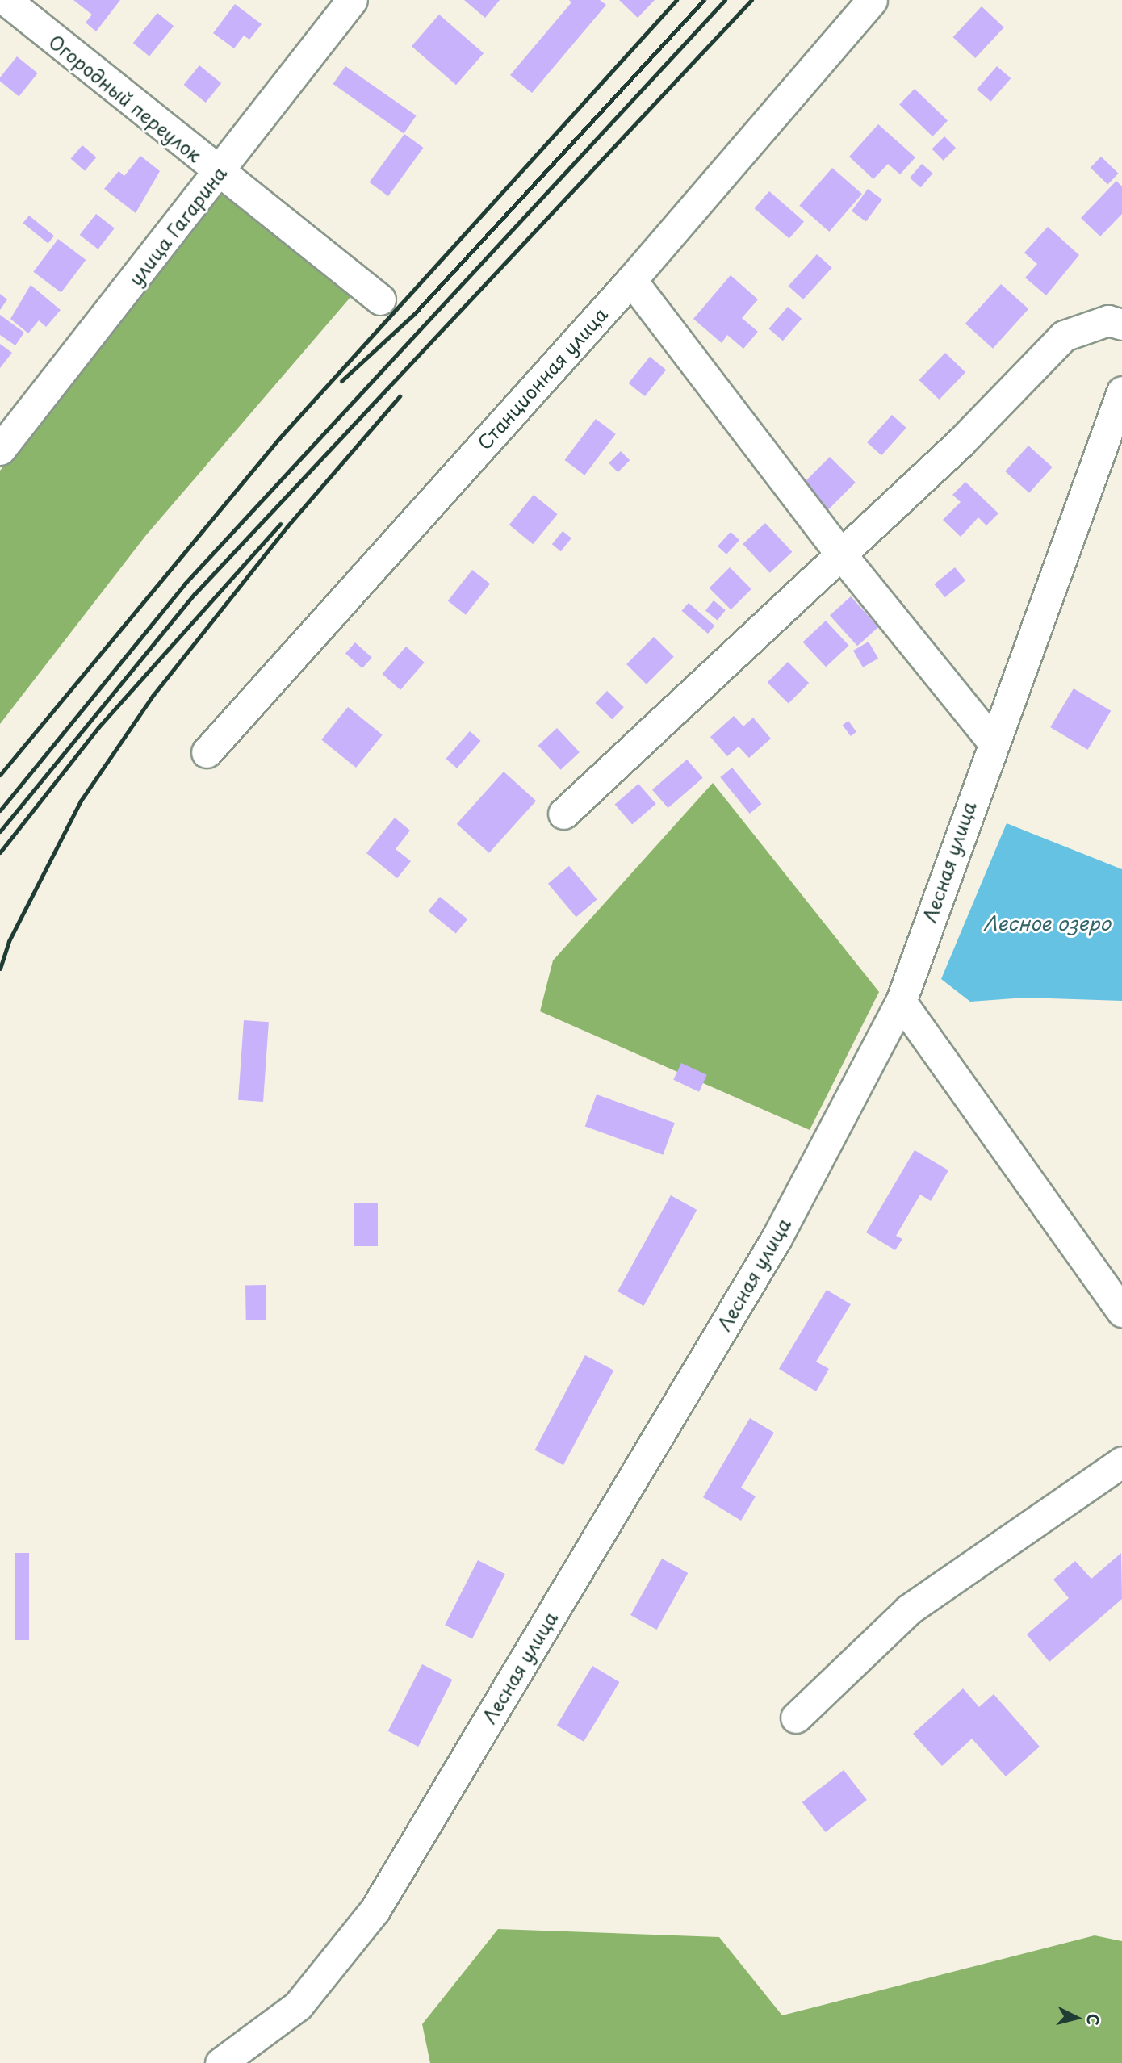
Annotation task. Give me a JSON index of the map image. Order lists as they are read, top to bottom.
{
  "streets": {
    "street": [
      "Огородный переулок",
      "улица Гагарина",
      "Станционная улица",
      "Лесная улица"
    ]
  },
  "crossings": [
    ["Огородный переулок", "улица Гагарина"]
  ],
  "water": ["Лесное озеро"],
  "north": "right"
}
